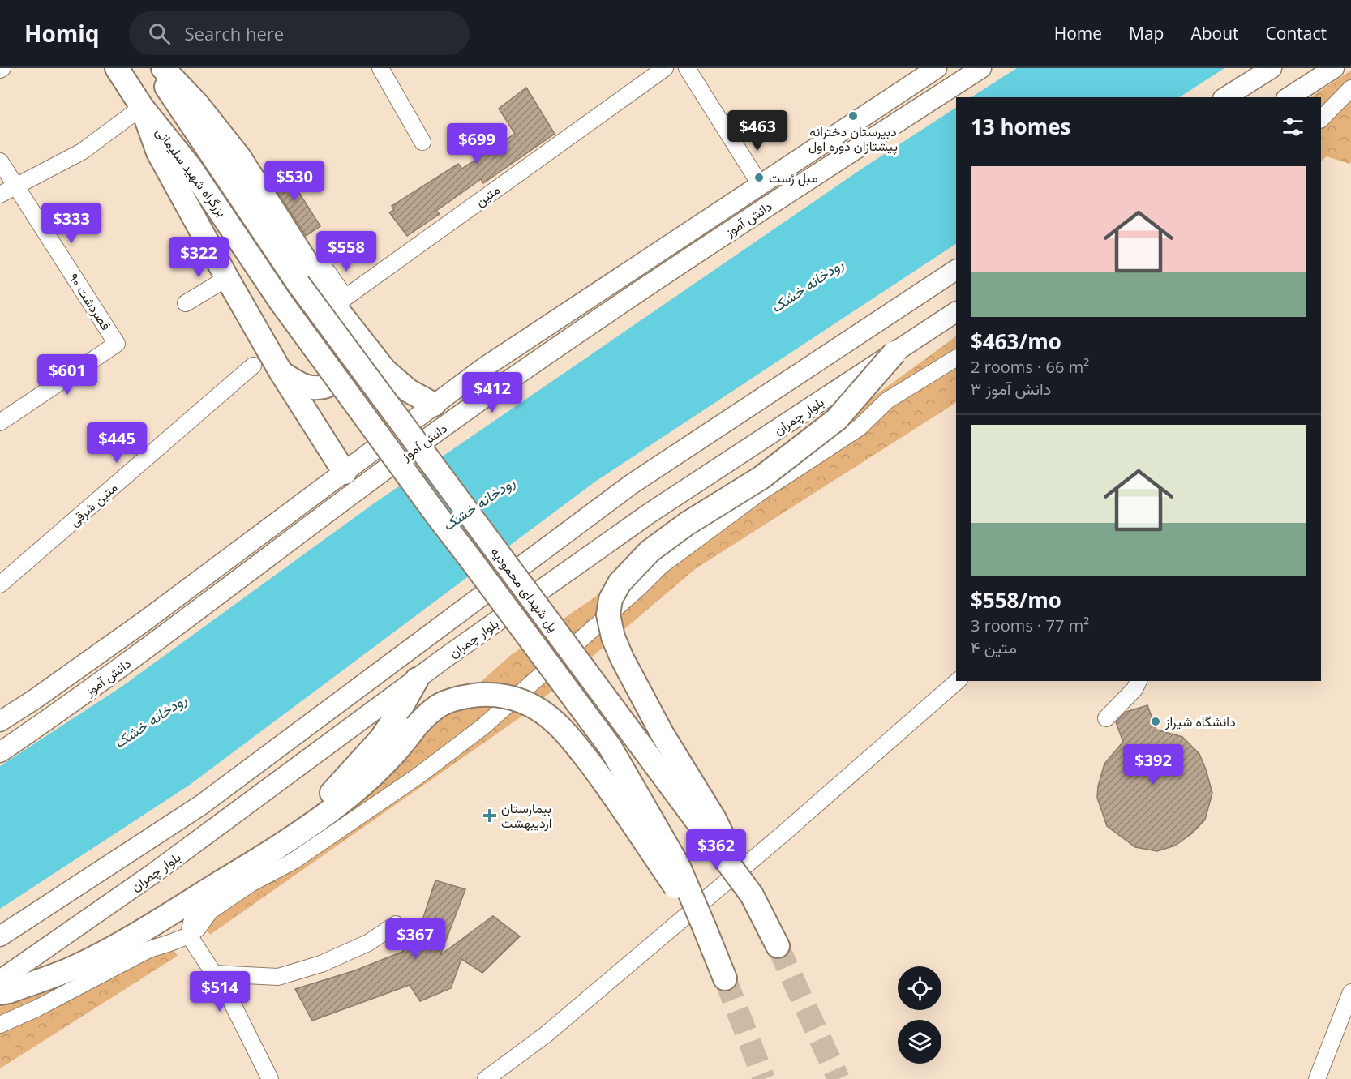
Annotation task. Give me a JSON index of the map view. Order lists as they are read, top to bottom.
{
  "streets": {
    "highway": ["بزرگراه شهید سلیمانی", "پل شهدای محمودیه"],
    "main road": ["دانش آموز", "بلوار چمران"],
    "street": ["متین", "۹۰ قصردشت", "متین شرقی"]
  },
  "crossings": [
    ["بزرگراه شهید سلیمانی", "پل شهدای محمودیه"]
  ],
  "water": ["رودخانه خشک"],
  "places": {
    "other": ["دبیرستان دخترانه پیشتازان دوره اول", "مبل رُست", "دانشگاه شیراز"],
    "health": ["بیمارستان اردیبهشت"]
  },
  "page": {
    "header": "Homiq",
    "search": "Search here",
    "nav": [
      "Home",
      "Map",
      "About",
      "Contact"
    ],
    "heading": "13 homes",
    "price": [
      "$463",
      "$699",
      "$530",
      "$333",
      "$558",
      "$322",
      "$601",
      "$412",
      "$445",
      "$392",
      "$362",
      "$367",
      "$514"
    ],
    "list": [
      {
        "name": "$463/mo",
        "note": "2 rooms · 66 m² · ۳ دانش آموز"
      },
      {
        "name": "$558/mo",
        "note": "3 rooms · 77 m² · ۴ متین"
      }
    ]
  }
}
